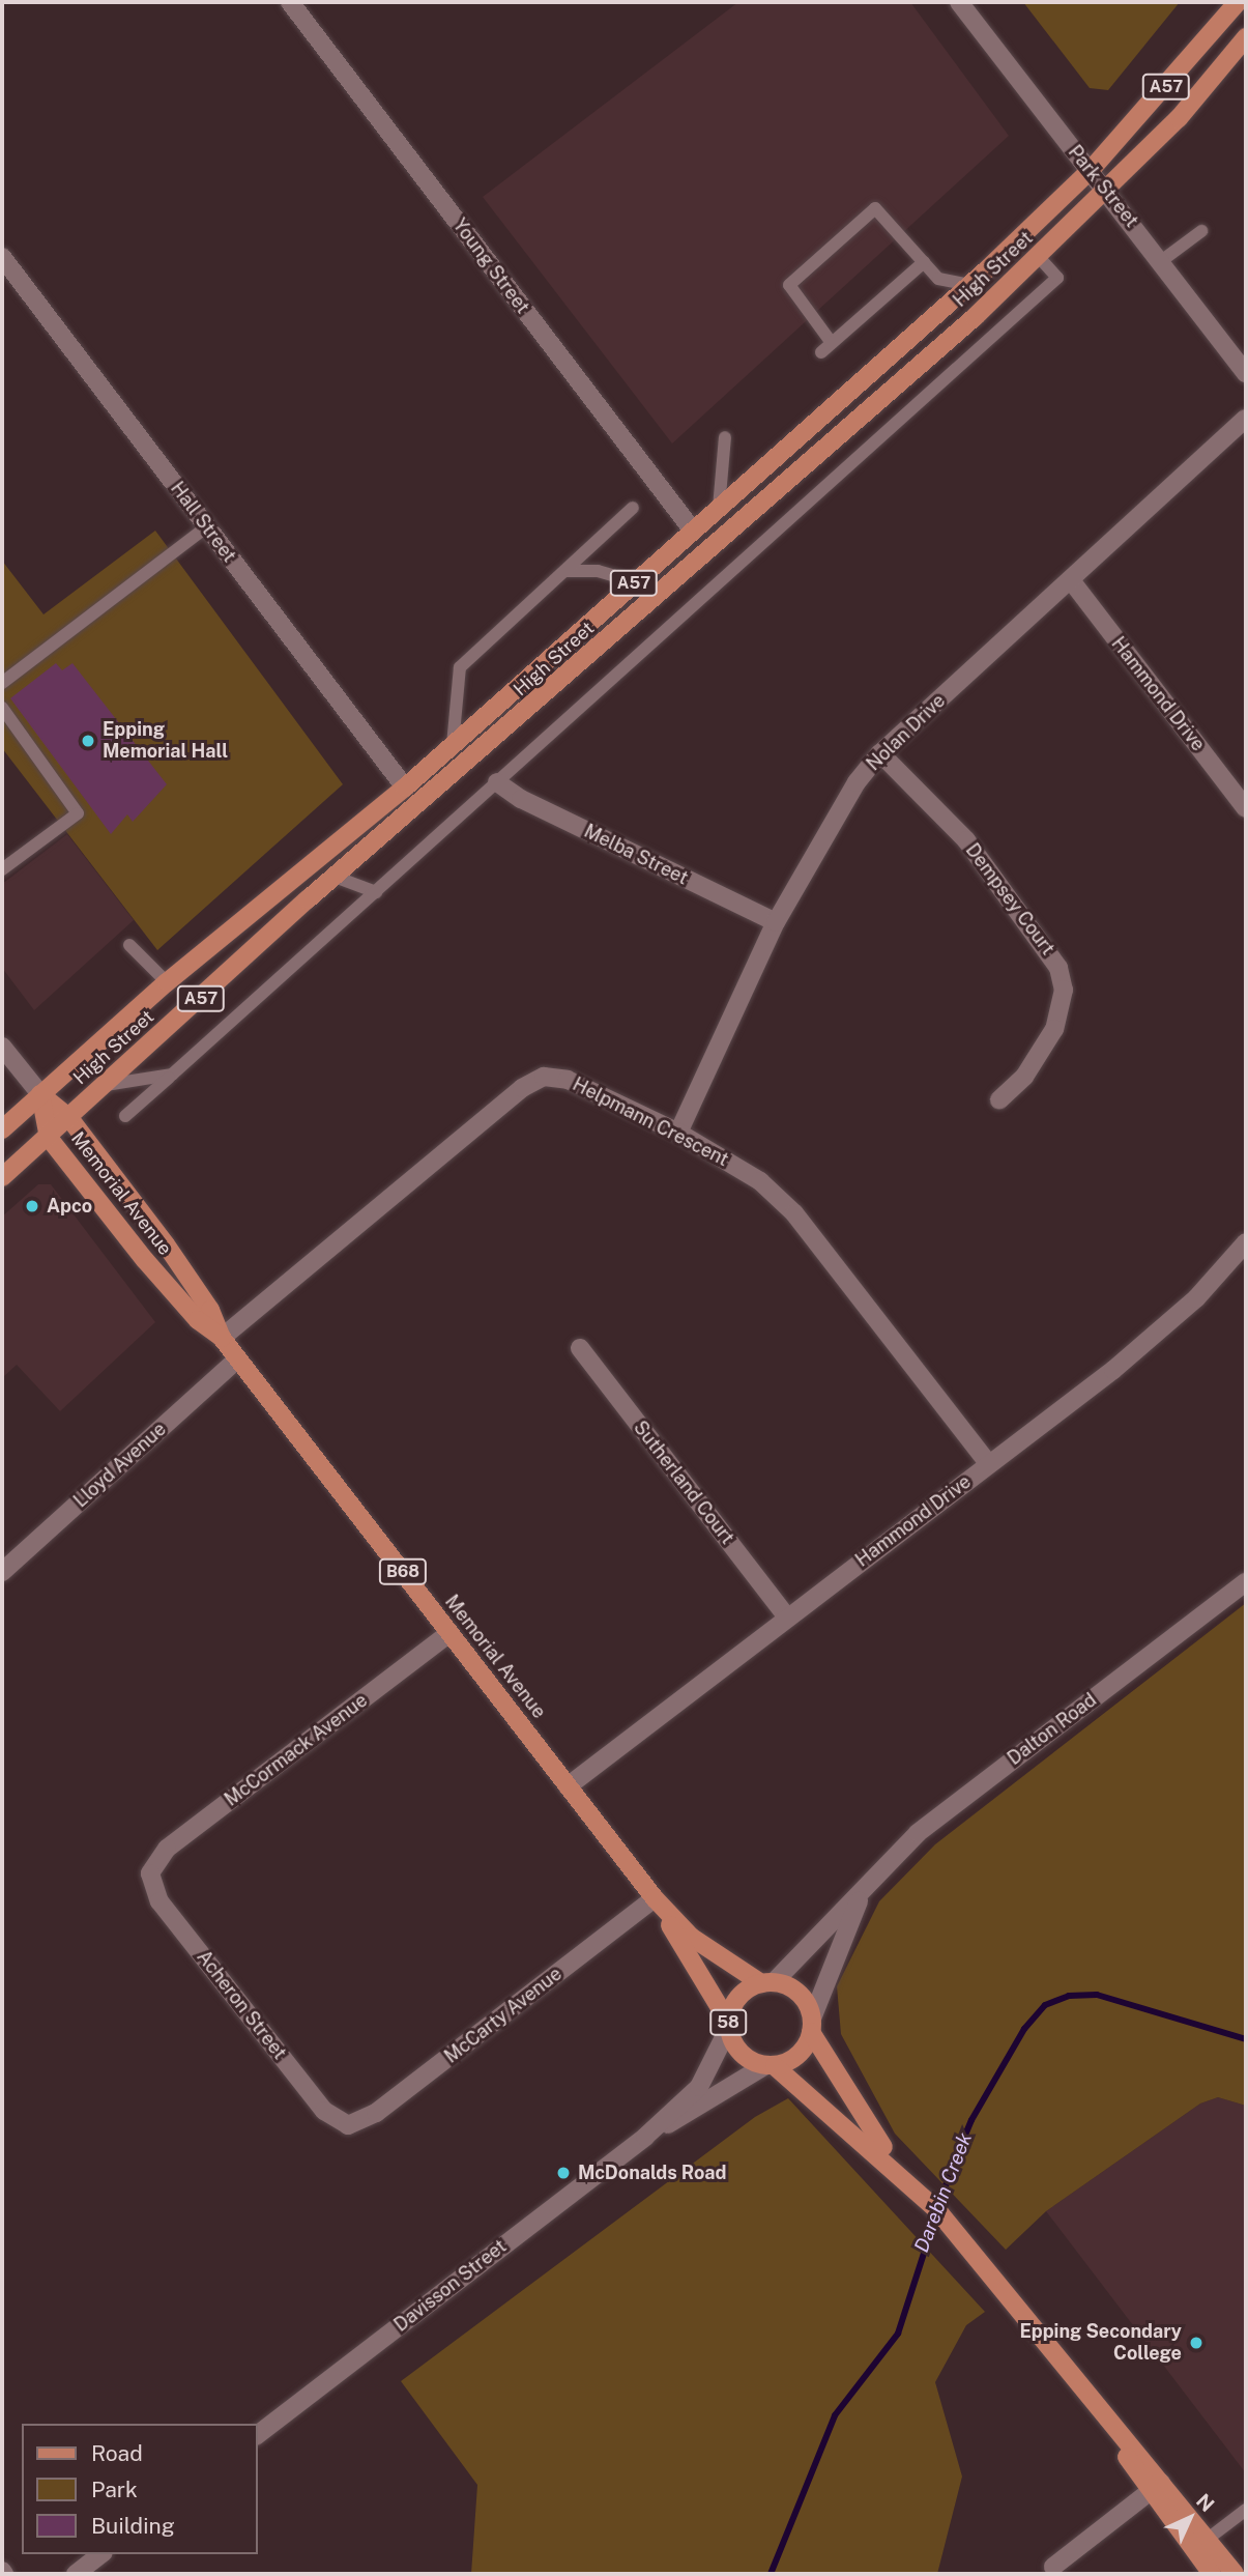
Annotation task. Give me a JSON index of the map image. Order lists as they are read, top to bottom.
{
  "streets": {
    "main road": [
      "A57",
      "High Street",
      "Memorial Avenue",
      "B68",
      "58"
    ],
    "street": [
      "Park Street",
      "Young Street",
      "Hall Street",
      "Hammond Drive",
      "Nolan Drive",
      "Melba Street",
      "Dempsey Court",
      "Helpmann Crescent",
      "Lloyd Avenue",
      "Sutherland Court",
      "Dalton Road",
      "McCormack Avenue",
      "Acheron Street",
      "McCarty Avenue",
      "Davisson Street"
    ]
  },
  "crossings": [
    ["Park Street", "High Street"],
    ["Young Street", "High Street"],
    ["High Street", "Hall Street"],
    ["High Street", "Memorial Avenue"],
    ["Hammond Drive", "Nolan Drive"],
    ["Hammond Drive", "Helpmann Crescent"],
    ["Hammond Drive", "Memorial Avenue"],
    ["Hammond Drive", "Sutherland Court"],
    ["Nolan Drive", "Melba Street"],
    ["Nolan Drive", "Dempsey Court"],
    ["Nolan Drive", "Helpmann Crescent"],
    ["Helpmann Crescent", "Memorial Avenue"],
    ["Memorial Avenue", "Lloyd Avenue"],
    ["Memorial Avenue", "Dalton Road"],
    ["Memorial Avenue", "McCormack Avenue"],
    ["Memorial Avenue", "McCarty Avenue"],
    ["Memorial Avenue", "58"],
    ["Memorial Avenue", "Davisson Street"],
    ["Dalton Road", "58"],
    ["Dalton Road", "Davisson Street"],
    ["McCormack Avenue", "Acheron Street"],
    ["Acheron Street", "McCarty Avenue"],
    ["58", "Davisson Street"]
  ],
  "water": ["Darebin Creek"],
  "places": [
    "Epping Memorial Hall",
    "Apco",
    "McDonalds Road",
    "Epping Secondary College"
  ],
  "legend": ["Road", "Park", "Building"],
  "north": "top right"
}
